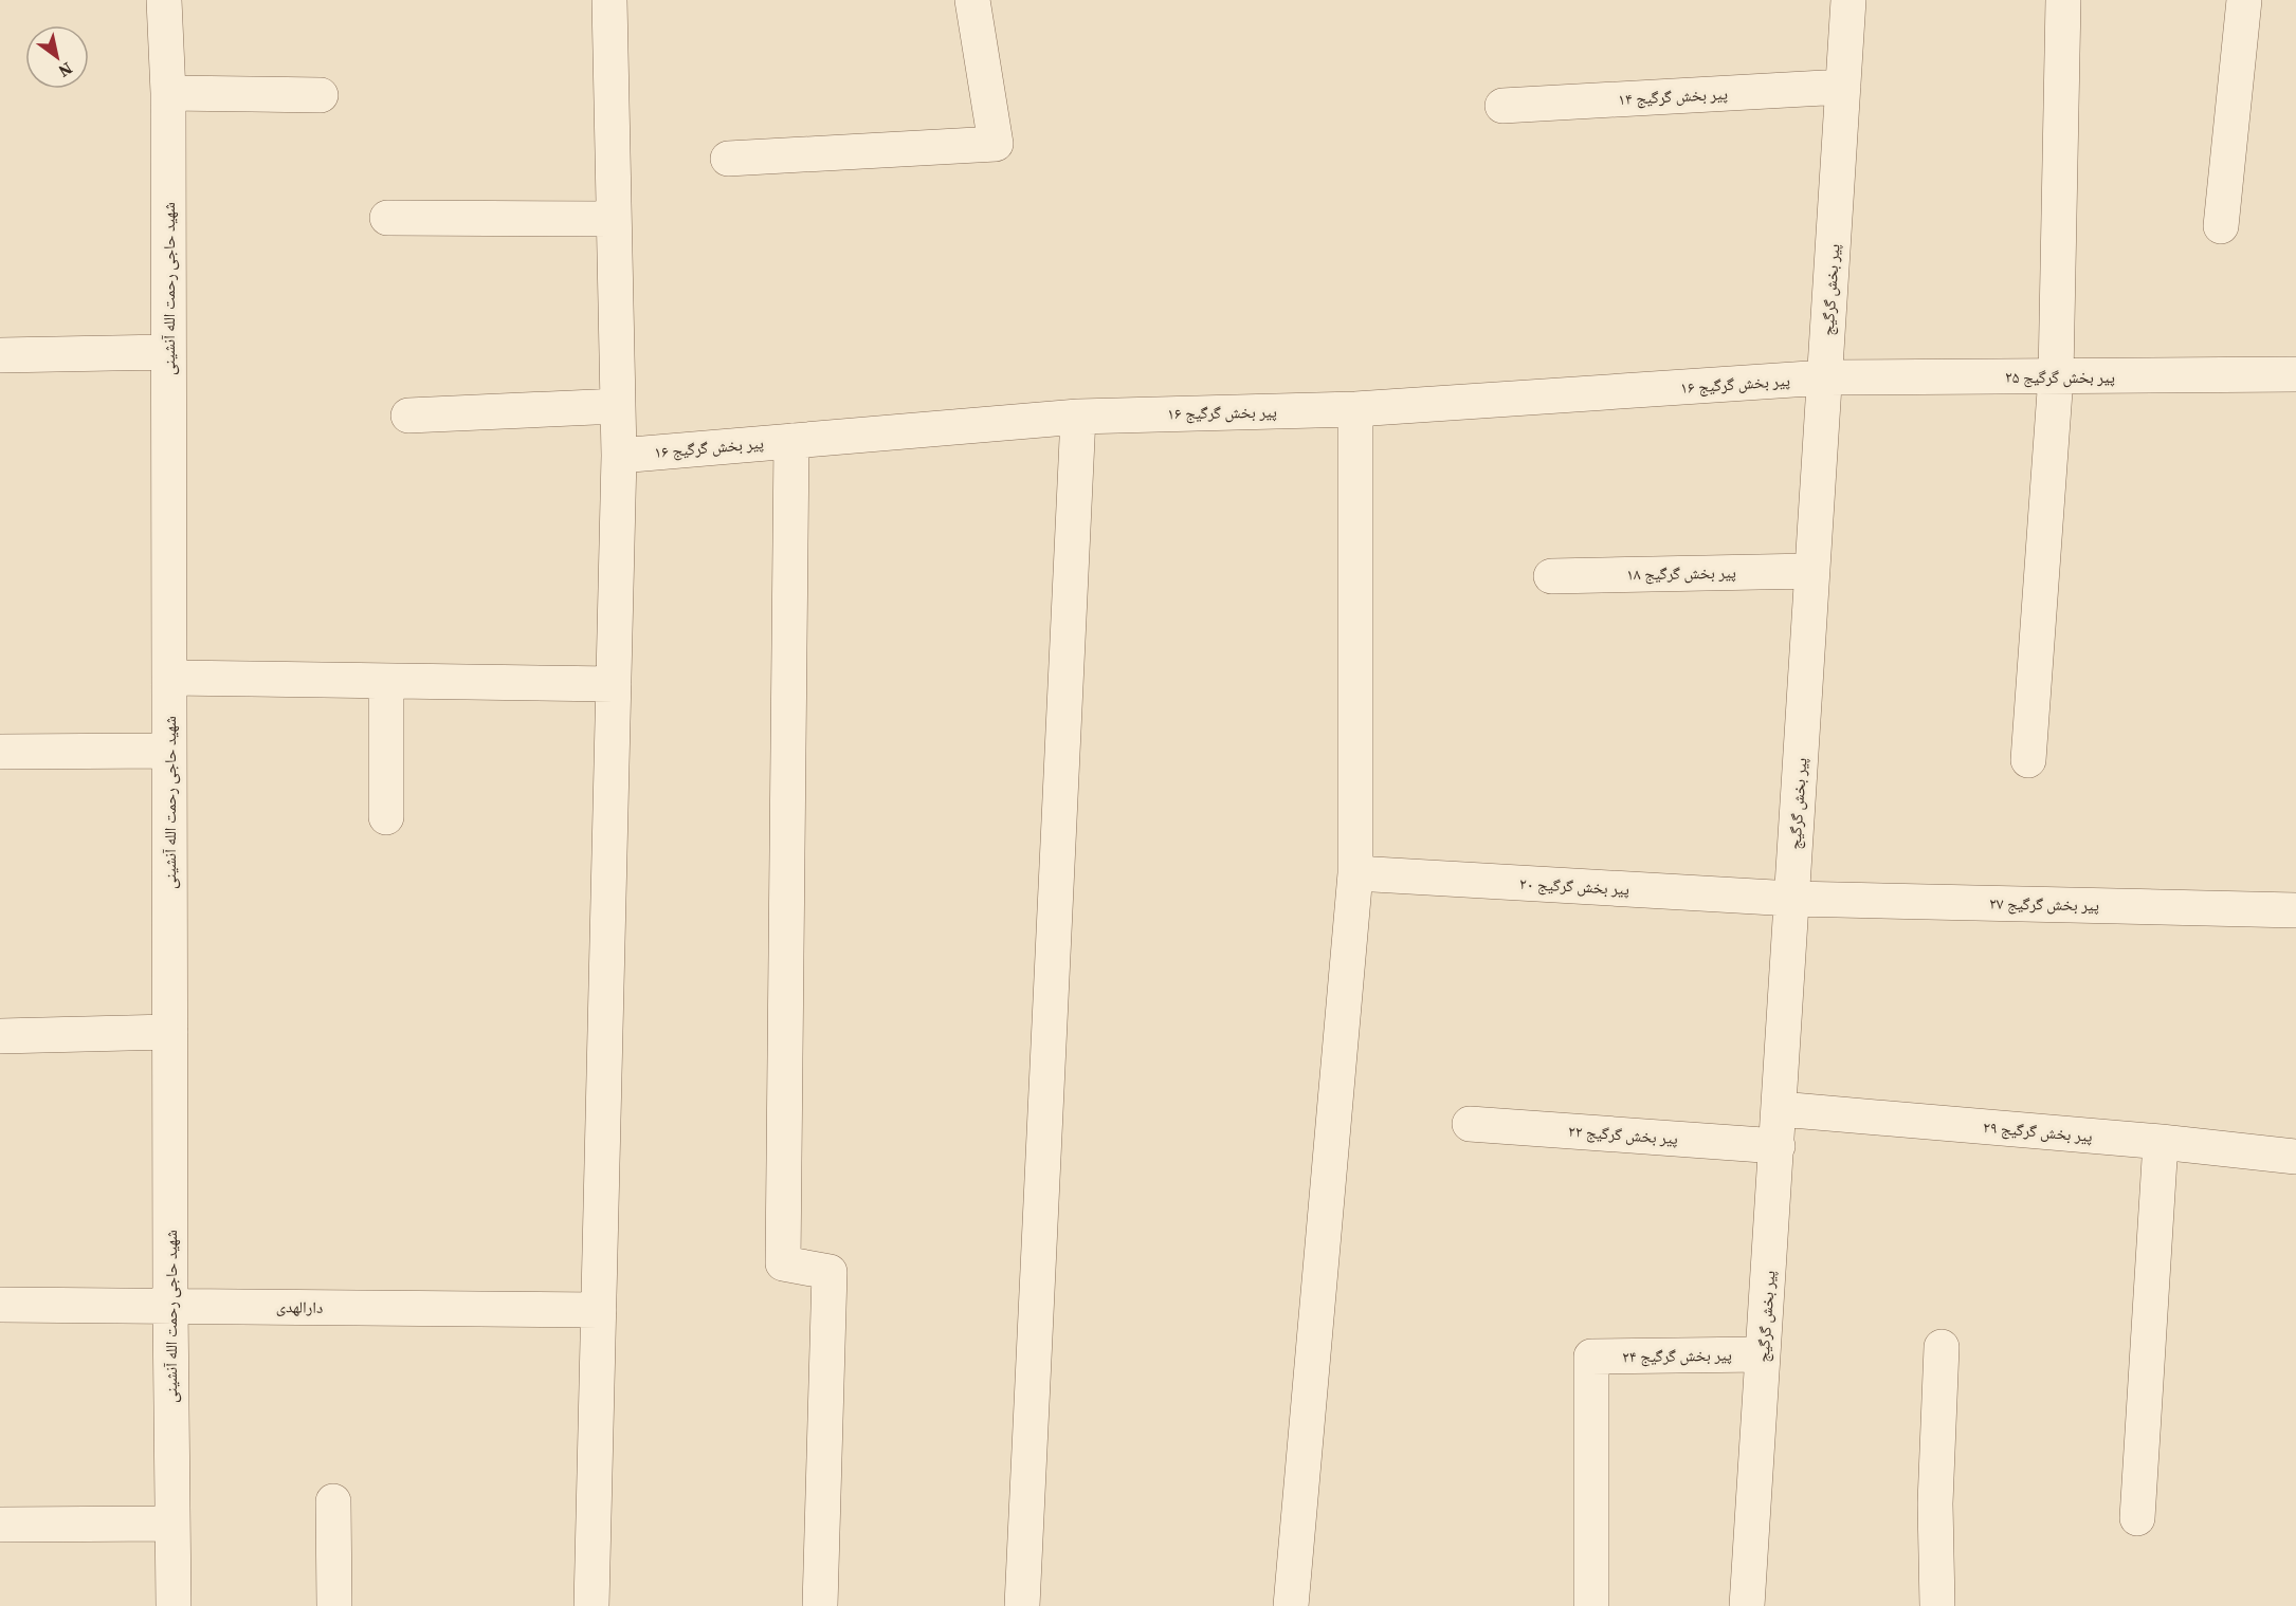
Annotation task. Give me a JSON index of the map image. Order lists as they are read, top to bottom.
{
  "streets": {
    "street": [
      "پیر بخش گرگیج ۱۴",
      "شهید حاجی رحمت الله آنشینی",
      "پیر بخش گرگیج",
      "پیر بخش گرگیج ۲۵",
      "پیر بخش گرگیج ۱۶",
      "پیر بخش گرگیج ۱۸",
      "پیر بخش گرگیج ۲۰",
      "پیر بخش گرگیج ۲۷",
      "پیر بخش گرگیج ۲۹",
      "پیر بخش گرگیج ۲۲",
      "دارالهدی",
      "پیر بخش گرگیج ۲۴"
    ]
  },
  "crossings": [
    ["پیر بخش گرگیج ۱۴", "پیر بخش گرگیج"],
    ["شهید حاجی رحمت الله آنشینی", "دارالهدی"],
    ["پیر بخش گرگیج", "پیر بخش گرگیج ۲۵"],
    ["پیر بخش گرگیج", "پیر بخش گرگیج ۱۶"],
    ["پیر بخش گرگیج", "پیر بخش گرگیج ۱۸"],
    ["پیر بخش گرگیج", "پیر بخش گرگیج ۲۰"],
    ["پیر بخش گرگیج", "پیر بخش گرگیج ۲۷"],
    ["پیر بخش گرگیج", "پیر بخش گرگیج ۲۹"],
    ["پیر بخش گرگیج", "پیر بخش گرگیج ۲۲"],
    ["پیر بخش گرگیج", "پیر بخش گرگیج ۲۴"],
    ["پیر بخش گرگیج ۲۵", "پیر بخش گرگیج ۱۶"],
    ["پیر بخش گرگیج ۲۰", "پیر بخش گرگیج ۲۷"]
  ],
  "north": "bottom right"
}
